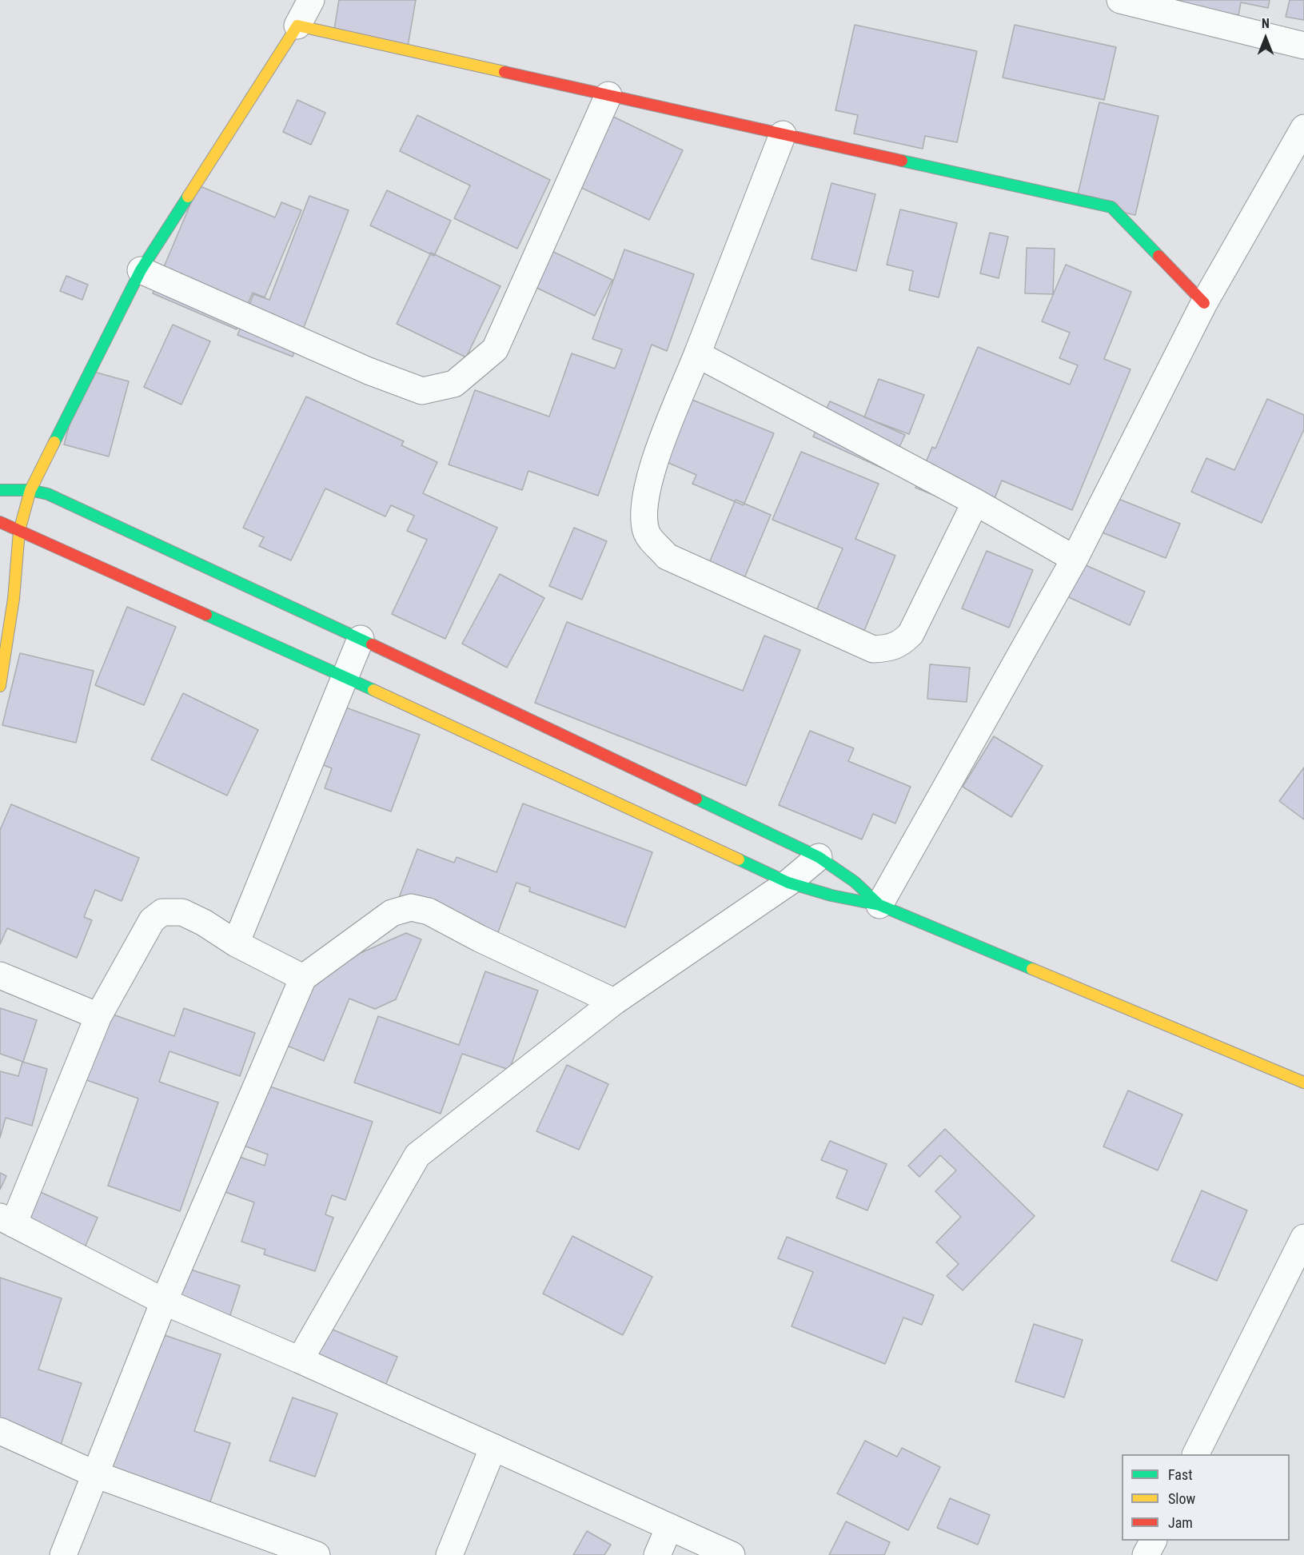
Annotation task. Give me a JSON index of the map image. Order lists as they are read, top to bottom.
{
  "legend": ["Fast", "Slow", "Jam"],
  "north": "top"
}
